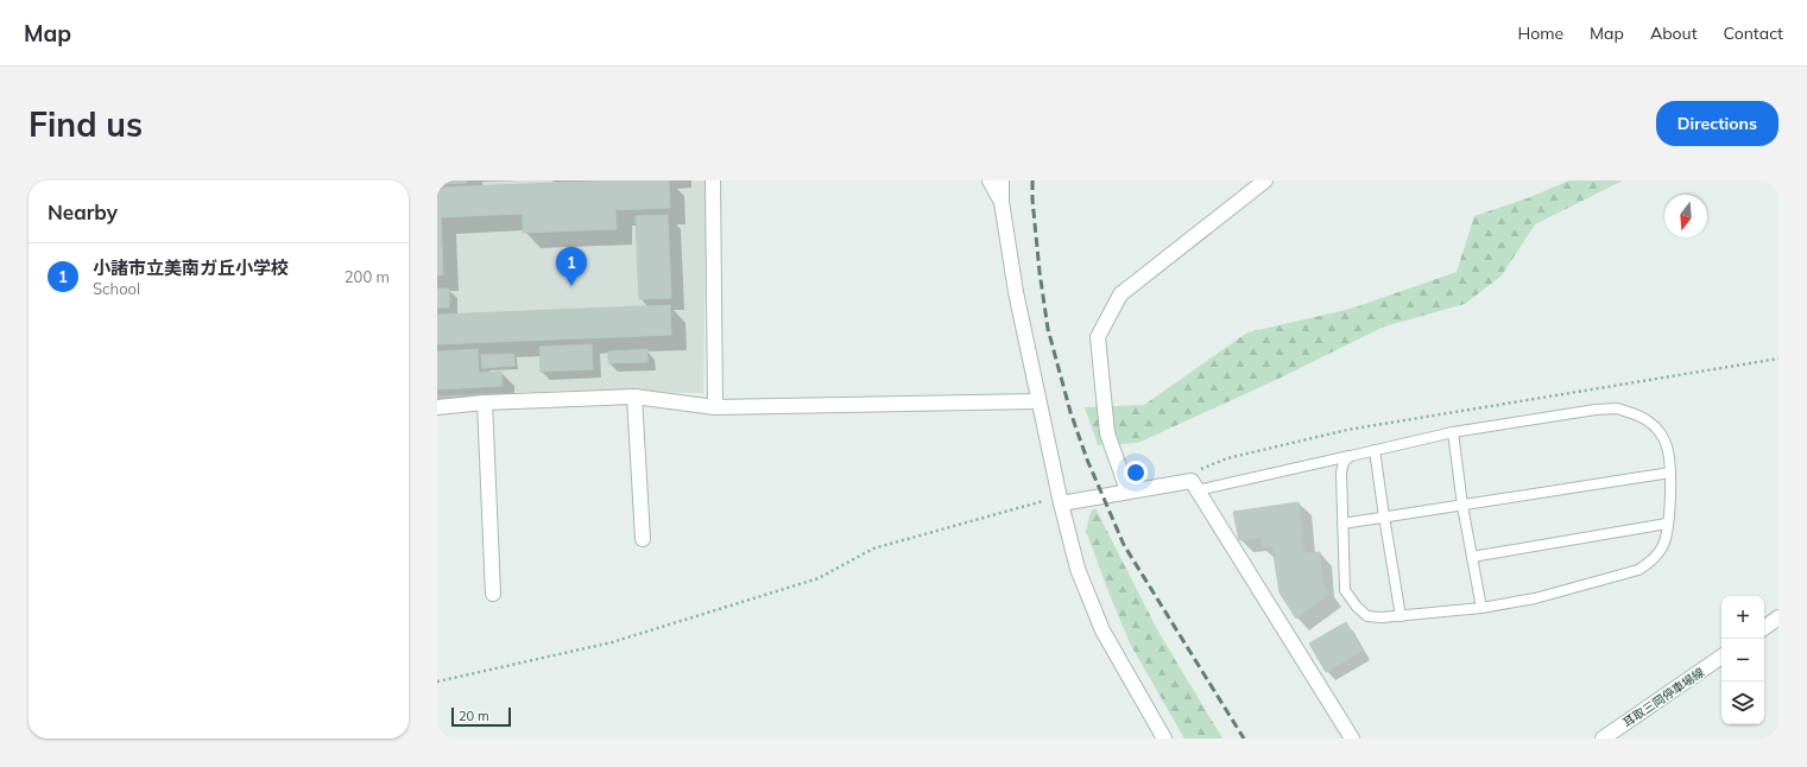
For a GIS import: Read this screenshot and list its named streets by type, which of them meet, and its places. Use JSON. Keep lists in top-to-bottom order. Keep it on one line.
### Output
{"streets":{"street":["耳取三岡停車場線"]},"scale_bar":"20 m","north":"bottom","page":{"header":"Map","nav":["Home","Map","About","Contact"],"buttons":"Directions","title":"Find us","heading":"Nearby","list":[{"mark":"1","name":"小諸市立美南ガ丘小学校","note":"School","value":"200 m"}],"pins":"1","map_buttons":["+","−"],"scale":"20 m"}}
